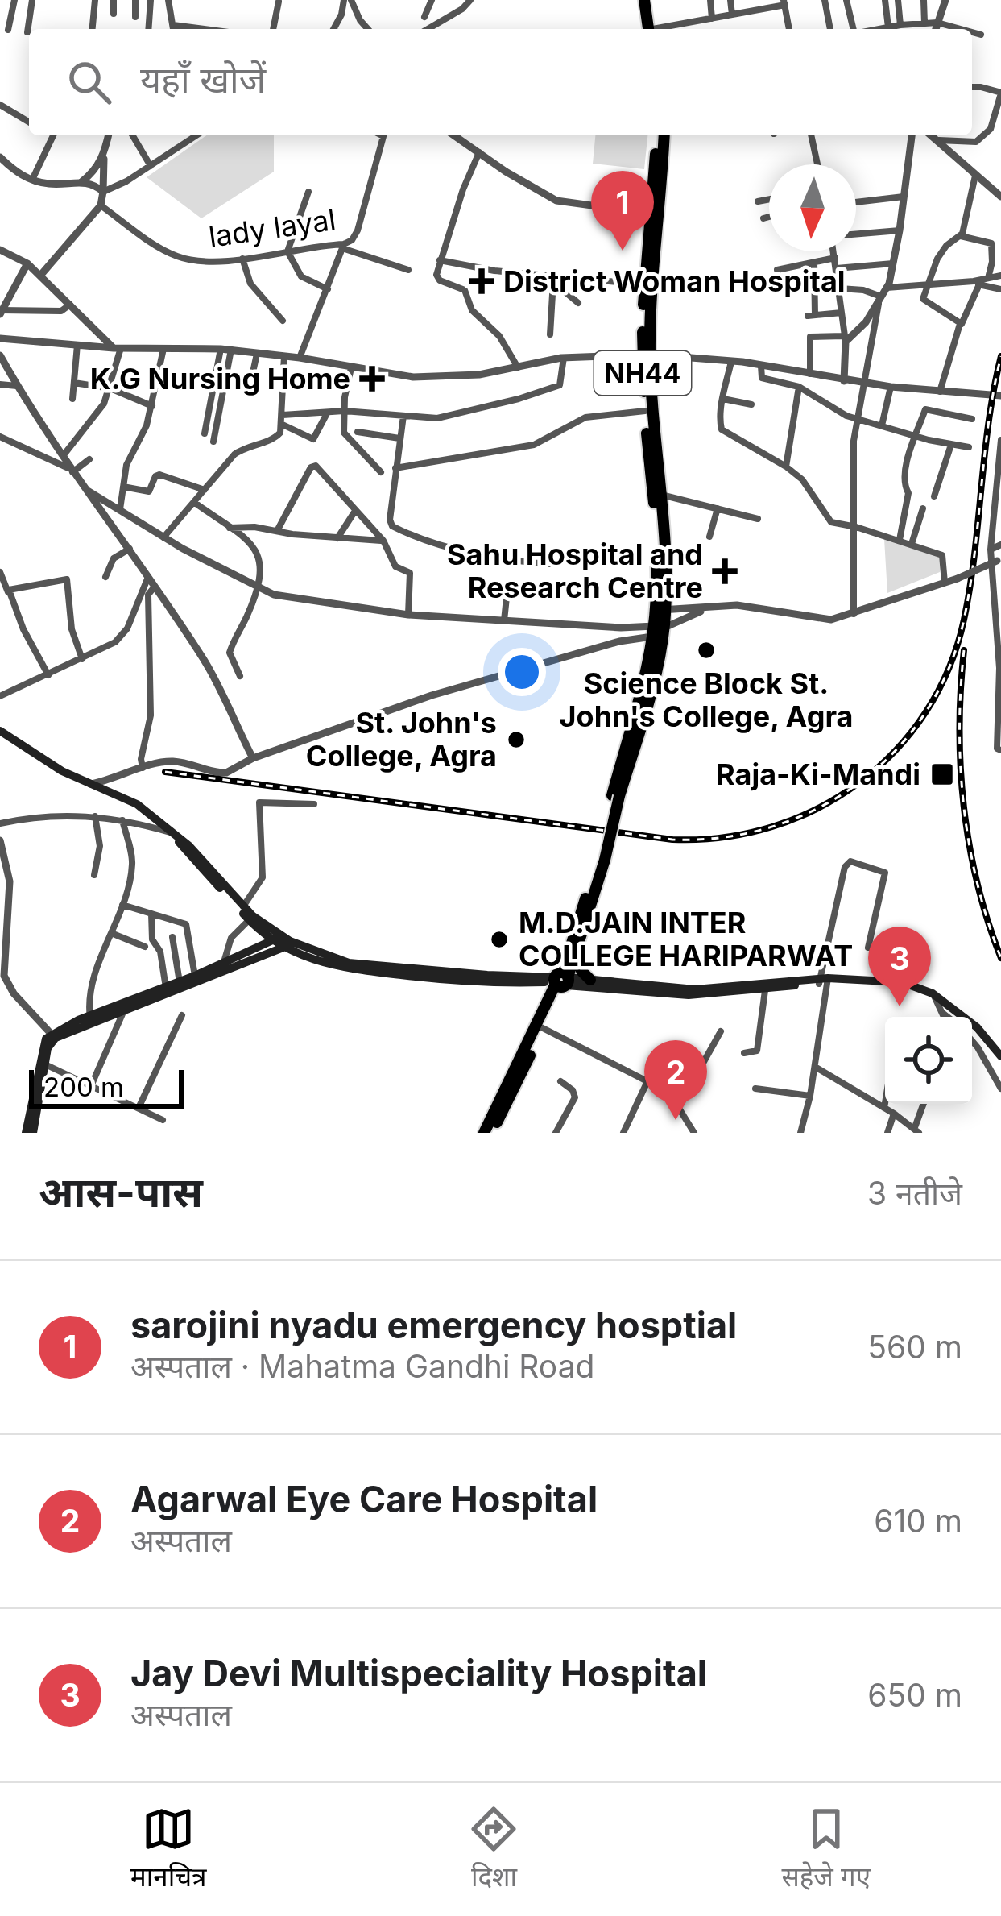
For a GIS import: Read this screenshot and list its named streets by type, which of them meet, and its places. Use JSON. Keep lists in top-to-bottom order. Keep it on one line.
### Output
{"streets":{"highway":["NH44"],"street":["lady layal"]},"places":{"health":["District Woman Hospital","K.G Nursing Home","Sahu Hospital and Research Centre"],"other":["Science Block St. John's College, Agra","St. John's College, Agra","M.D.JAIN INTER COLLEGE HARIPARWAT"],"transit":["Raja-Ki-Mandi"]},"scale_bar":"200 m","north":"bottom","page":{"search":"यहाँ खोजें","pins":["1","3","2"],"scale":"200 m","heading":["आस-पास","3 नतीजे"],"list":[{"mark":"1","name":"sarojini nyadu emergency hosptial","note":"अस्पताल · Mahatma Gandhi Road","value":"560 m"},{"mark":"2","name":"Agarwal Eye Care Hospital","note":"अस्पताल","value":"610 m"},{"mark":"3","name":"Jay Devi Multispeciality Hospital","note":"अस्पताल","value":"650 m"}],"nav":["मानचित्र","दिशा","सहेजे गए"]}}
